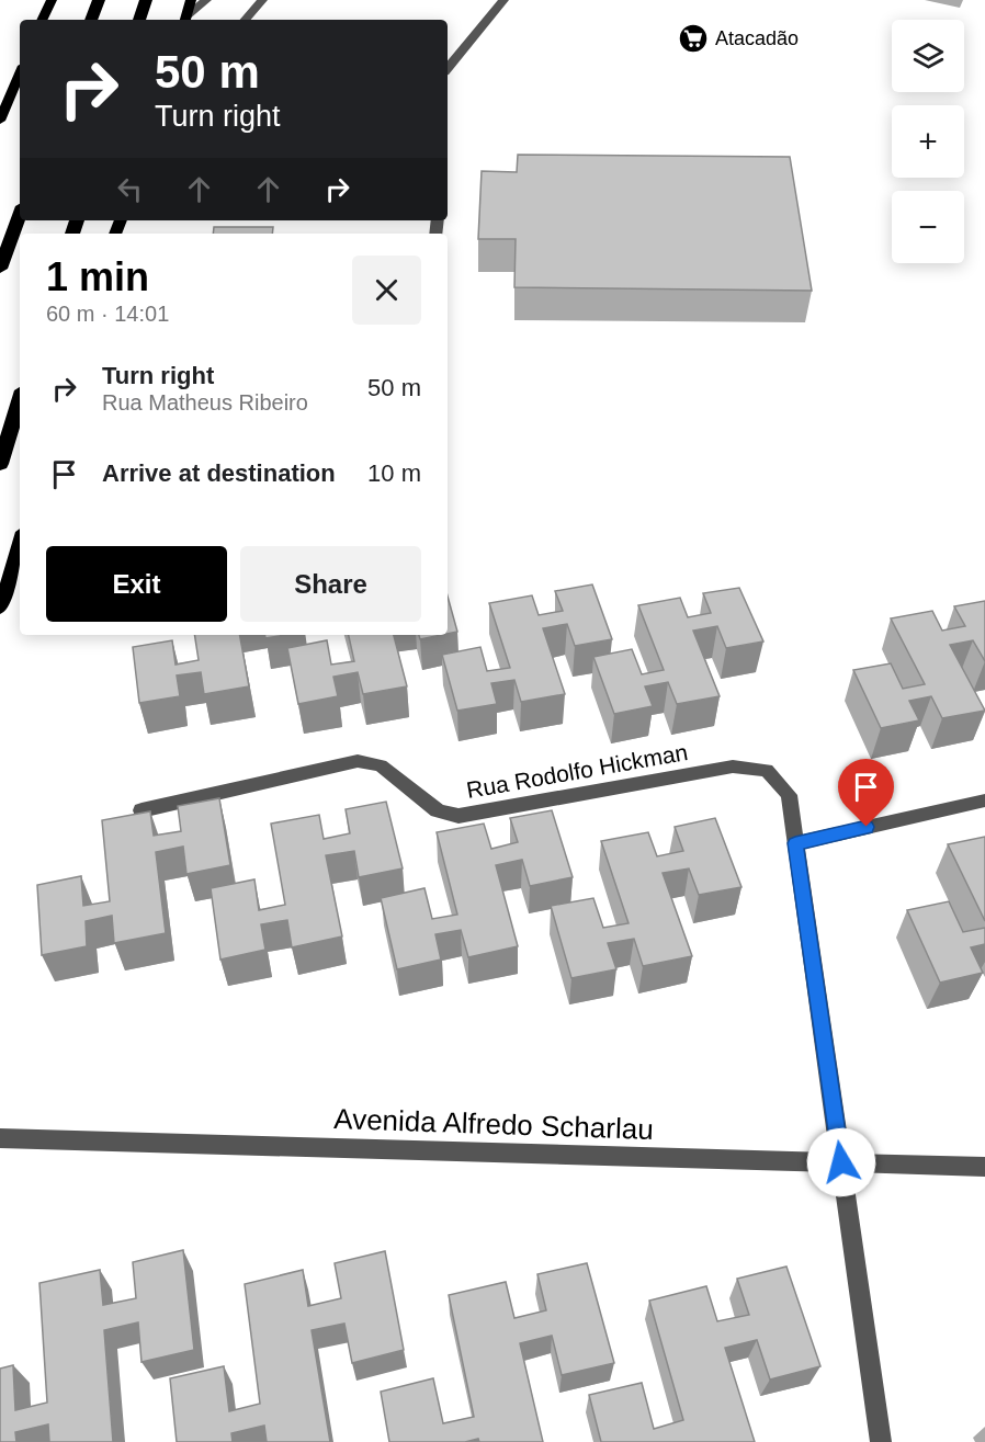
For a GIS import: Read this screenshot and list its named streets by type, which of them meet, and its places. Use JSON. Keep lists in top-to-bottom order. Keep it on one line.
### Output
{"streets":{"street":["Rua Rodolfo Hickman","Avenida Alfredo Scharlau"]},"places":{"supermarket":["Atacadão"]},"page":{"map_buttons":["+","−"],"turn":["50 m","Turn right"],"heading":["1 min","60 m · 14:01"],"list":[{"name":"Turn right","note":"Rua Matheus Ribeiro","value":"50 m"},{"name":"Arrive at destination","value":"10 m"}],"buttons":["Exit","Share"]}}
